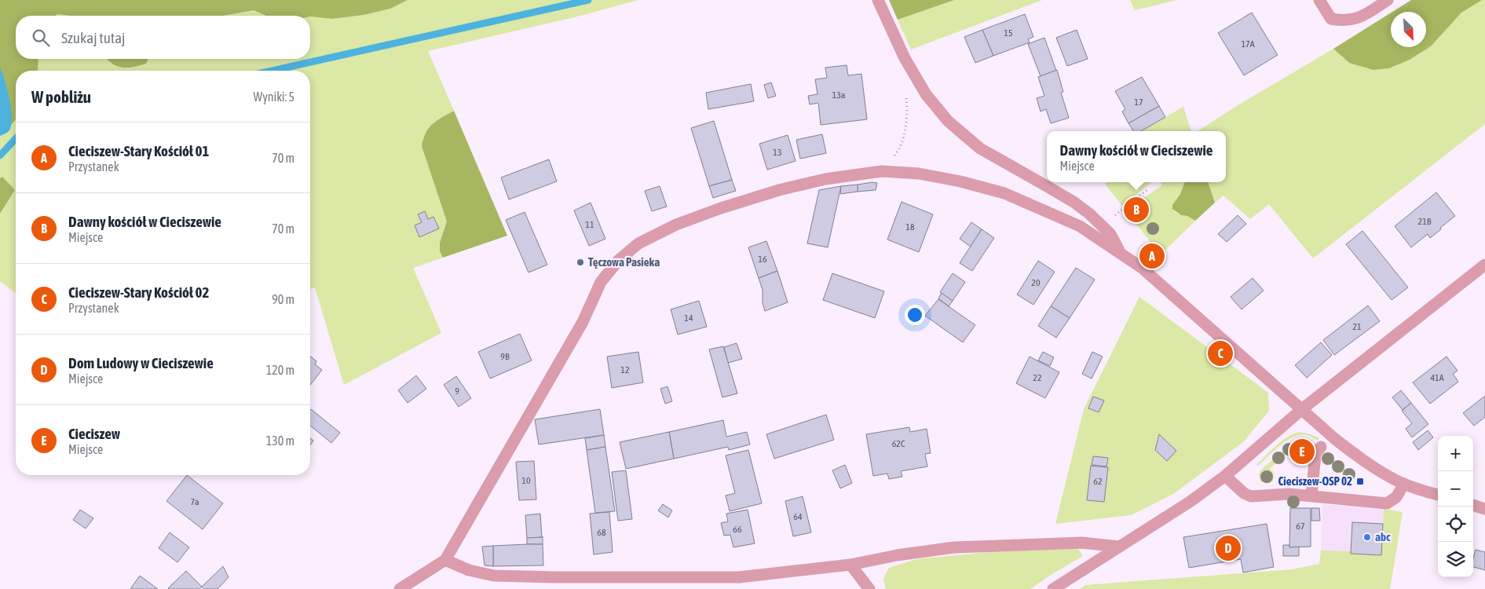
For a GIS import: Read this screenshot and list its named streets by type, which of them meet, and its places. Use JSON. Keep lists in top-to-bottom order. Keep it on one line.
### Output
{"places":{"other":["Tęczowa Pasieka","abc"],"transit":["Cieciszew-OSP 02"]},"house_numbers":["15","17A","13a","17","13","21B","11","18","16","20","14","21","9B","12","22","41A","9","62C","10","62","7a","64","67","66","68"],"north":"bottom right","page":{"search":"Szukaj tutaj","heading":["W pobliżu","Wyniki: 5"],"list":[{"mark":"A","name":"Cieciszew-Stary Kościół 01","note":"Przystanek","value":"70 m"},{"mark":"B","name":"Dawny kościół w Cieciszewie","note":"Miejsce","value":"70 m"},{"mark":"C","name":"Cieciszew-Stary Kościół 02","note":"Przystanek","value":"90 m"},{"mark":"D","name":"Dom Ludowy w Cieciszewie","note":"Miejsce","value":"120 m"},{"mark":"E","name":"Cieciszew","note":"Miejsce","value":"130 m"}],"popup":["Dawny kościół w Cieciszewie","Miejsce"],"pins":["B","A","C","E","D"],"map_buttons":["+","−"]}}
